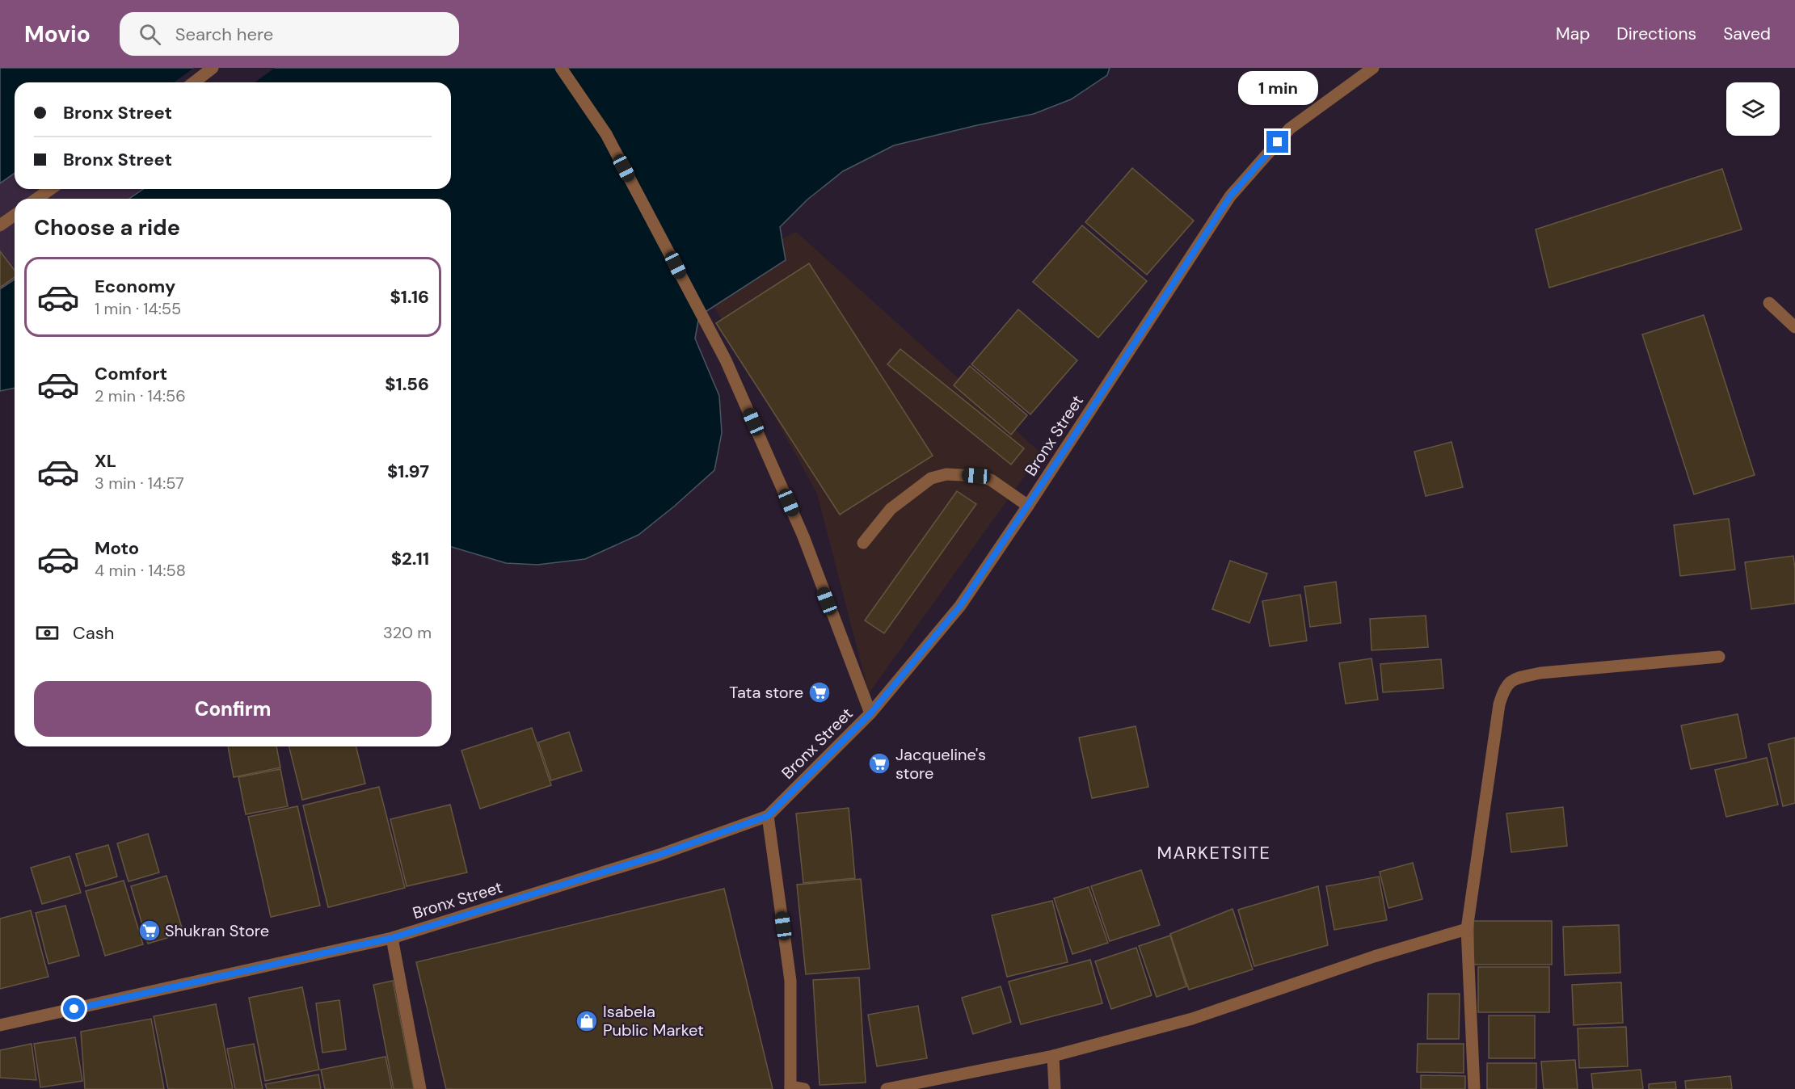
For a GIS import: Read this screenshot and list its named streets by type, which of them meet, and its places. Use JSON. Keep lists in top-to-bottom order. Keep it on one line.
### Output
{"streets":{"street":["Bronx Street"]},"districts":["MARKETSITE"],"places":{"supermarket":["Tata store","Jacqueline's store","Shukran Store"],"shop":["Isabela Public Market"]},"page":{"header":"Movio","search":"Search here","nav":["Map","Directions","Saved"],"bubble":"1 min","banner":["Bronx Street","Bronx Street"],"heading":"Choose a ride","list":[{"name":"Economy","note":"1 min · 14:55","value":"$1.16"},{"name":"Comfort","note":"2 min · 14:56","value":"$1.56"},{"name":"XL","note":"3 min · 14:57","value":"$1.97"},{"name":"Moto","note":"4 min · 14:58","value":"$2.11"}],"pay":["Cash","320 m"],"buttons":"Confirm"}}
